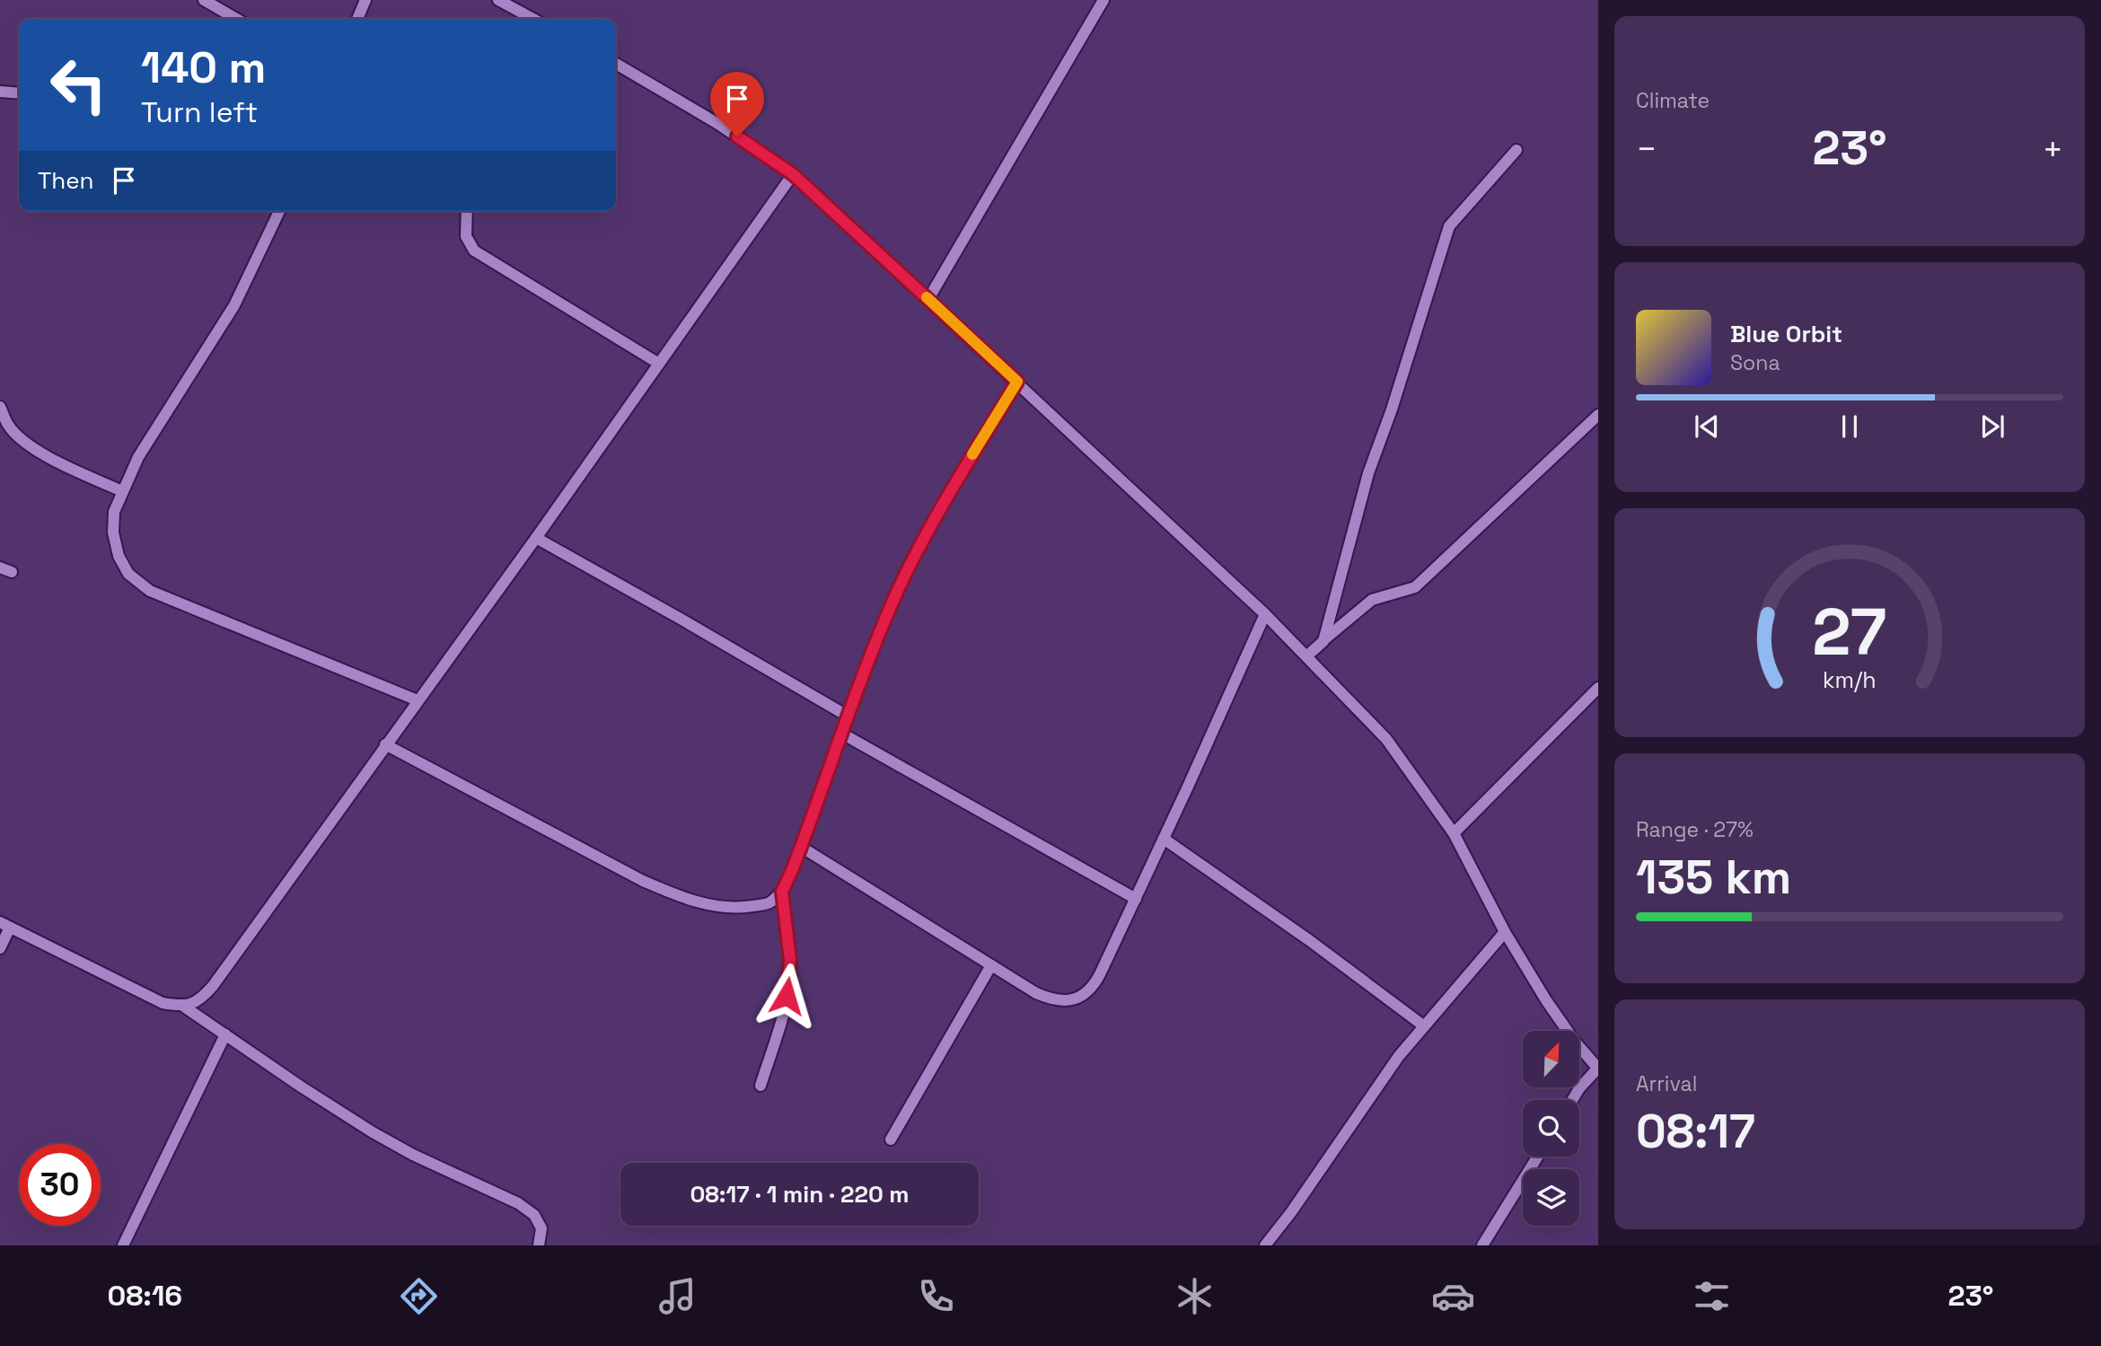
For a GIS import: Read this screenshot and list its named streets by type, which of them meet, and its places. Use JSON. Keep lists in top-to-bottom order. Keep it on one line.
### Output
{"north":"top right","page":{"tile":["Climate",["Range · 27%","135 km"],["Arrival","08:17"]],"turn":["140 m","Turn left"],"heat":["−","23°","+"],"then":"Then","song":["Blue Orbit","Sona"],"limit":"30","trip":"08:17 · 1 min · 220 m","tabs":["08:16","23°"],"gauge":["27","km/h"]}}
